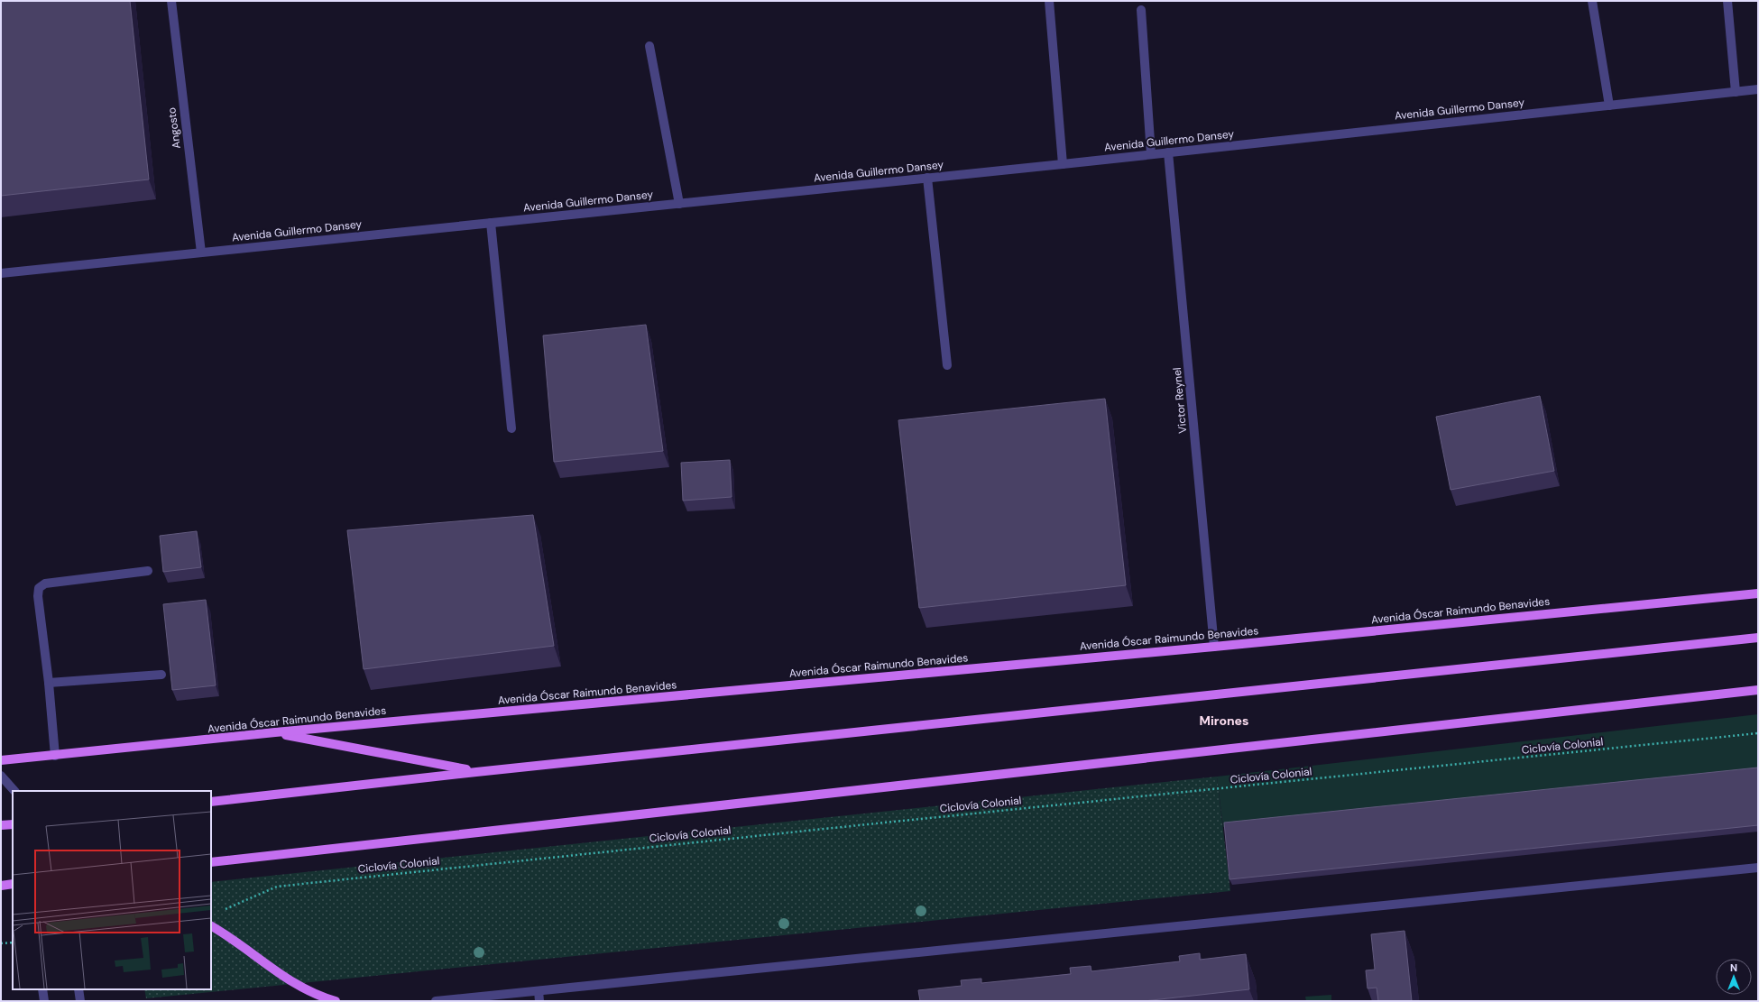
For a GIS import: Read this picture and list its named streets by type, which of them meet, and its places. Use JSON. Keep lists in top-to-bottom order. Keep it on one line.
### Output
{"streets":{"main road":["Avenida Óscar Raimundo Benavides"],"street":["Avenida Guillermo Dansey","Angosto","Victor Reynel"],"path":["Ciclovía Colonial"]},"crossings":[["Avenida Guillermo Dansey","Angosto"],["Avenida Guillermo Dansey","Victor Reynel"],["Victor Reynel","Avenida Óscar Raimundo Benavides"]],"districts":["Mirones"],"north":"top"}
